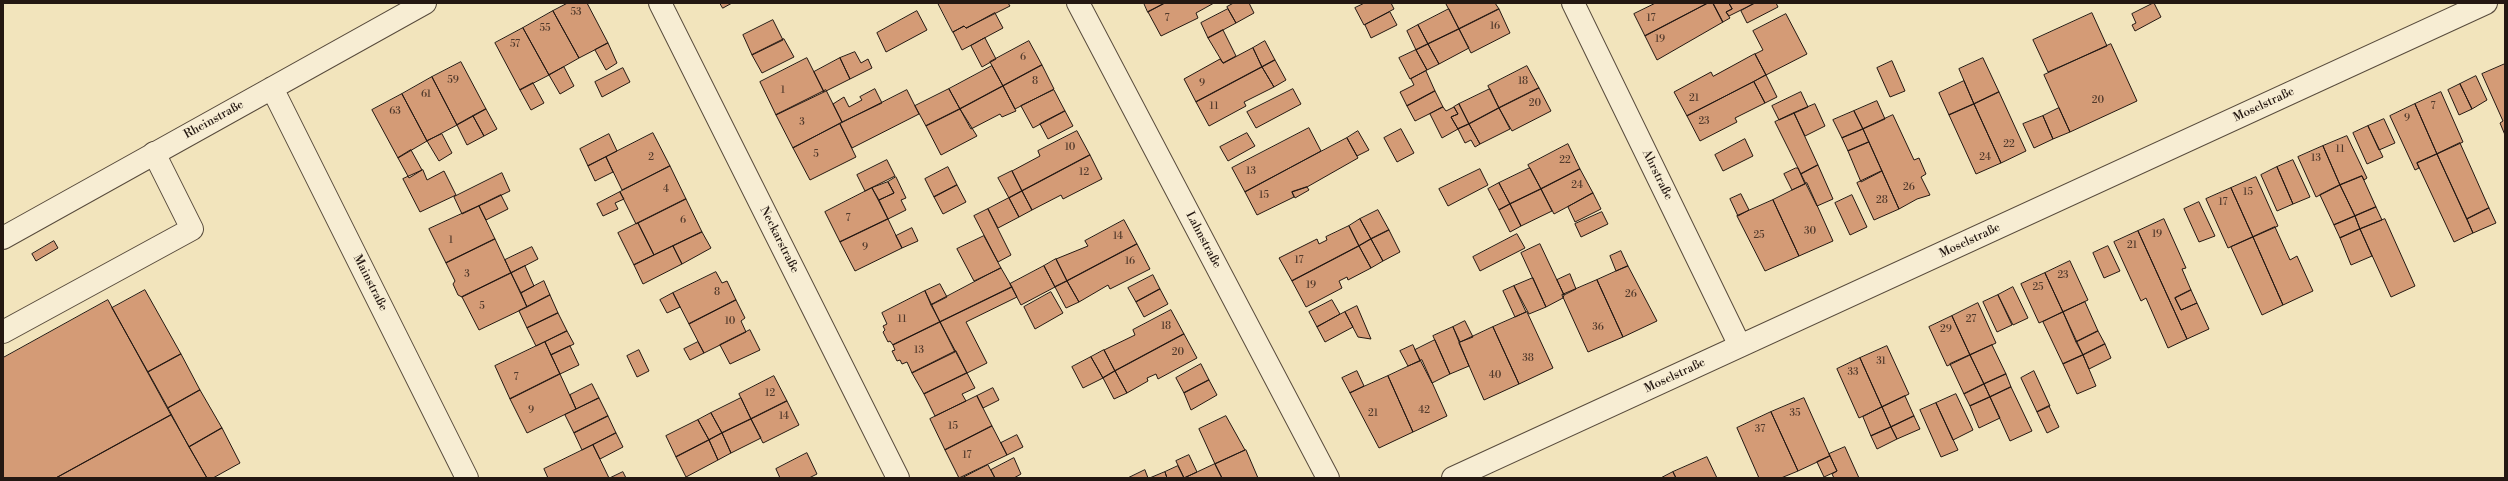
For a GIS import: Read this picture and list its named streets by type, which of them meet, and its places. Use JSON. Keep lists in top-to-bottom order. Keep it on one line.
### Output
{"streets":{"street":["Moselstraße","Rheinstraße","Ahrstraße","Neckarstraße","Lahnstraße","Mainstraße"]},"crossings":[["Moselstraße","Ahrstraße"],["Rheinstraße","Mainstraße"]],"house_numbers":["53","7","17","16","55","19","57","6","59","8","18","9","1","61","21","20","20","11","7","63","9","23","3","22","10","11","5","2","24","13","22","13","12","24","26","4","15","15","28","17","7","6","30","19","25","14","1","21","9","17","16","3","23","19","25","8","26","5","11","27","10","18","36","29","13","20","38","31","33","40","7","12","9","42","21","35","14","15","37","17"]}
